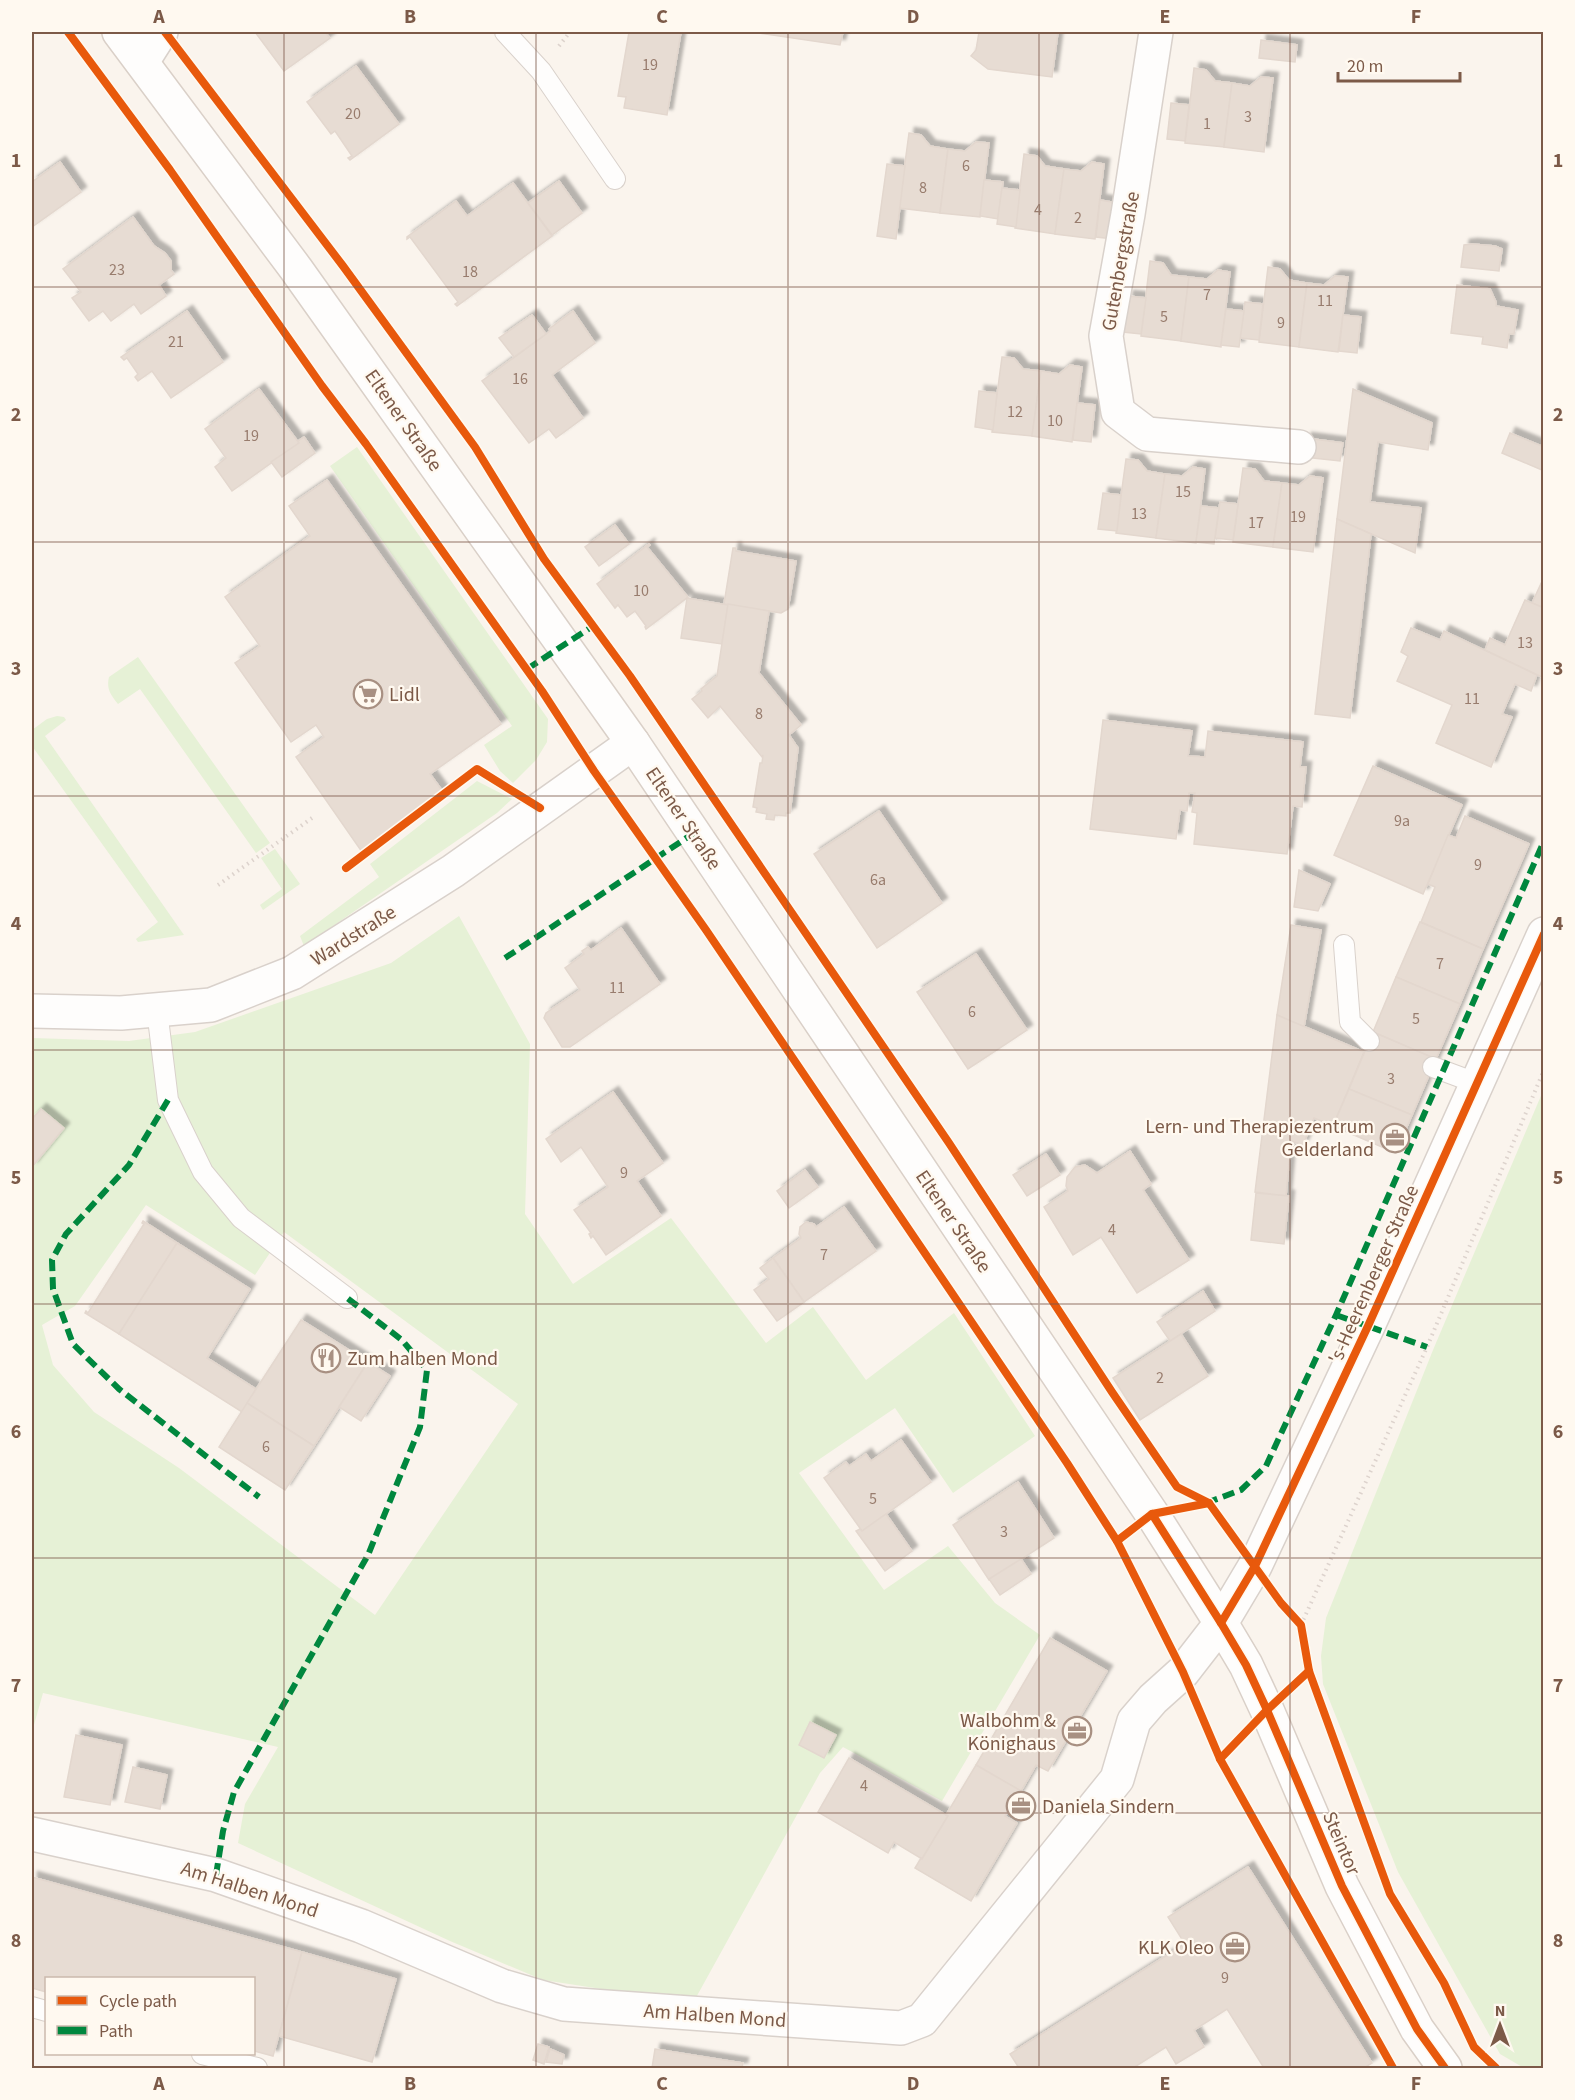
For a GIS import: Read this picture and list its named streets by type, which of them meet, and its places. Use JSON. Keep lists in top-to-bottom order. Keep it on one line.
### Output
{"streets":{"street":["Gutenbergstraße","Eltener Straße","Wardstraße","'s-Heerenberger Straße","Steintor","Am Halben Mond"]},"crossings":[["Eltener Straße","Wardstraße"],["Eltener Straße","'s-Heerenberger Straße"],["Eltener Straße","Steintor"],["Eltener Straße","Am Halben Mond"],["'s-Heerenberger Straße","Steintor"],["'s-Heerenberger Straße","Am Halben Mond"],["Steintor","Am Halben Mond"]],"places":{"supermarket":["Lidl"],"office":["Lern- und Therapiezentrum Gelderland","Walbohm & Könighaus","Daniela Sindern","KLK Oleo"],"restaurant":["Zum halben Mond"]},"house_numbers":["19","20","3","1","6","8","4","2","23","18","7","11","5","9","21","16","12","10","19","15","13","19","17","10","13","11","8","9a","9","6a","7","11","6","5","3","9","4","7","2","6","5","3","4","9"],"legend":["Cycle path","Path"],"scale_bar":"20 m","north":"top","grid":{"columns":["A","B","C","D","E","F"],"rows":["1","2","3","4","5","6","7","8"]}}
